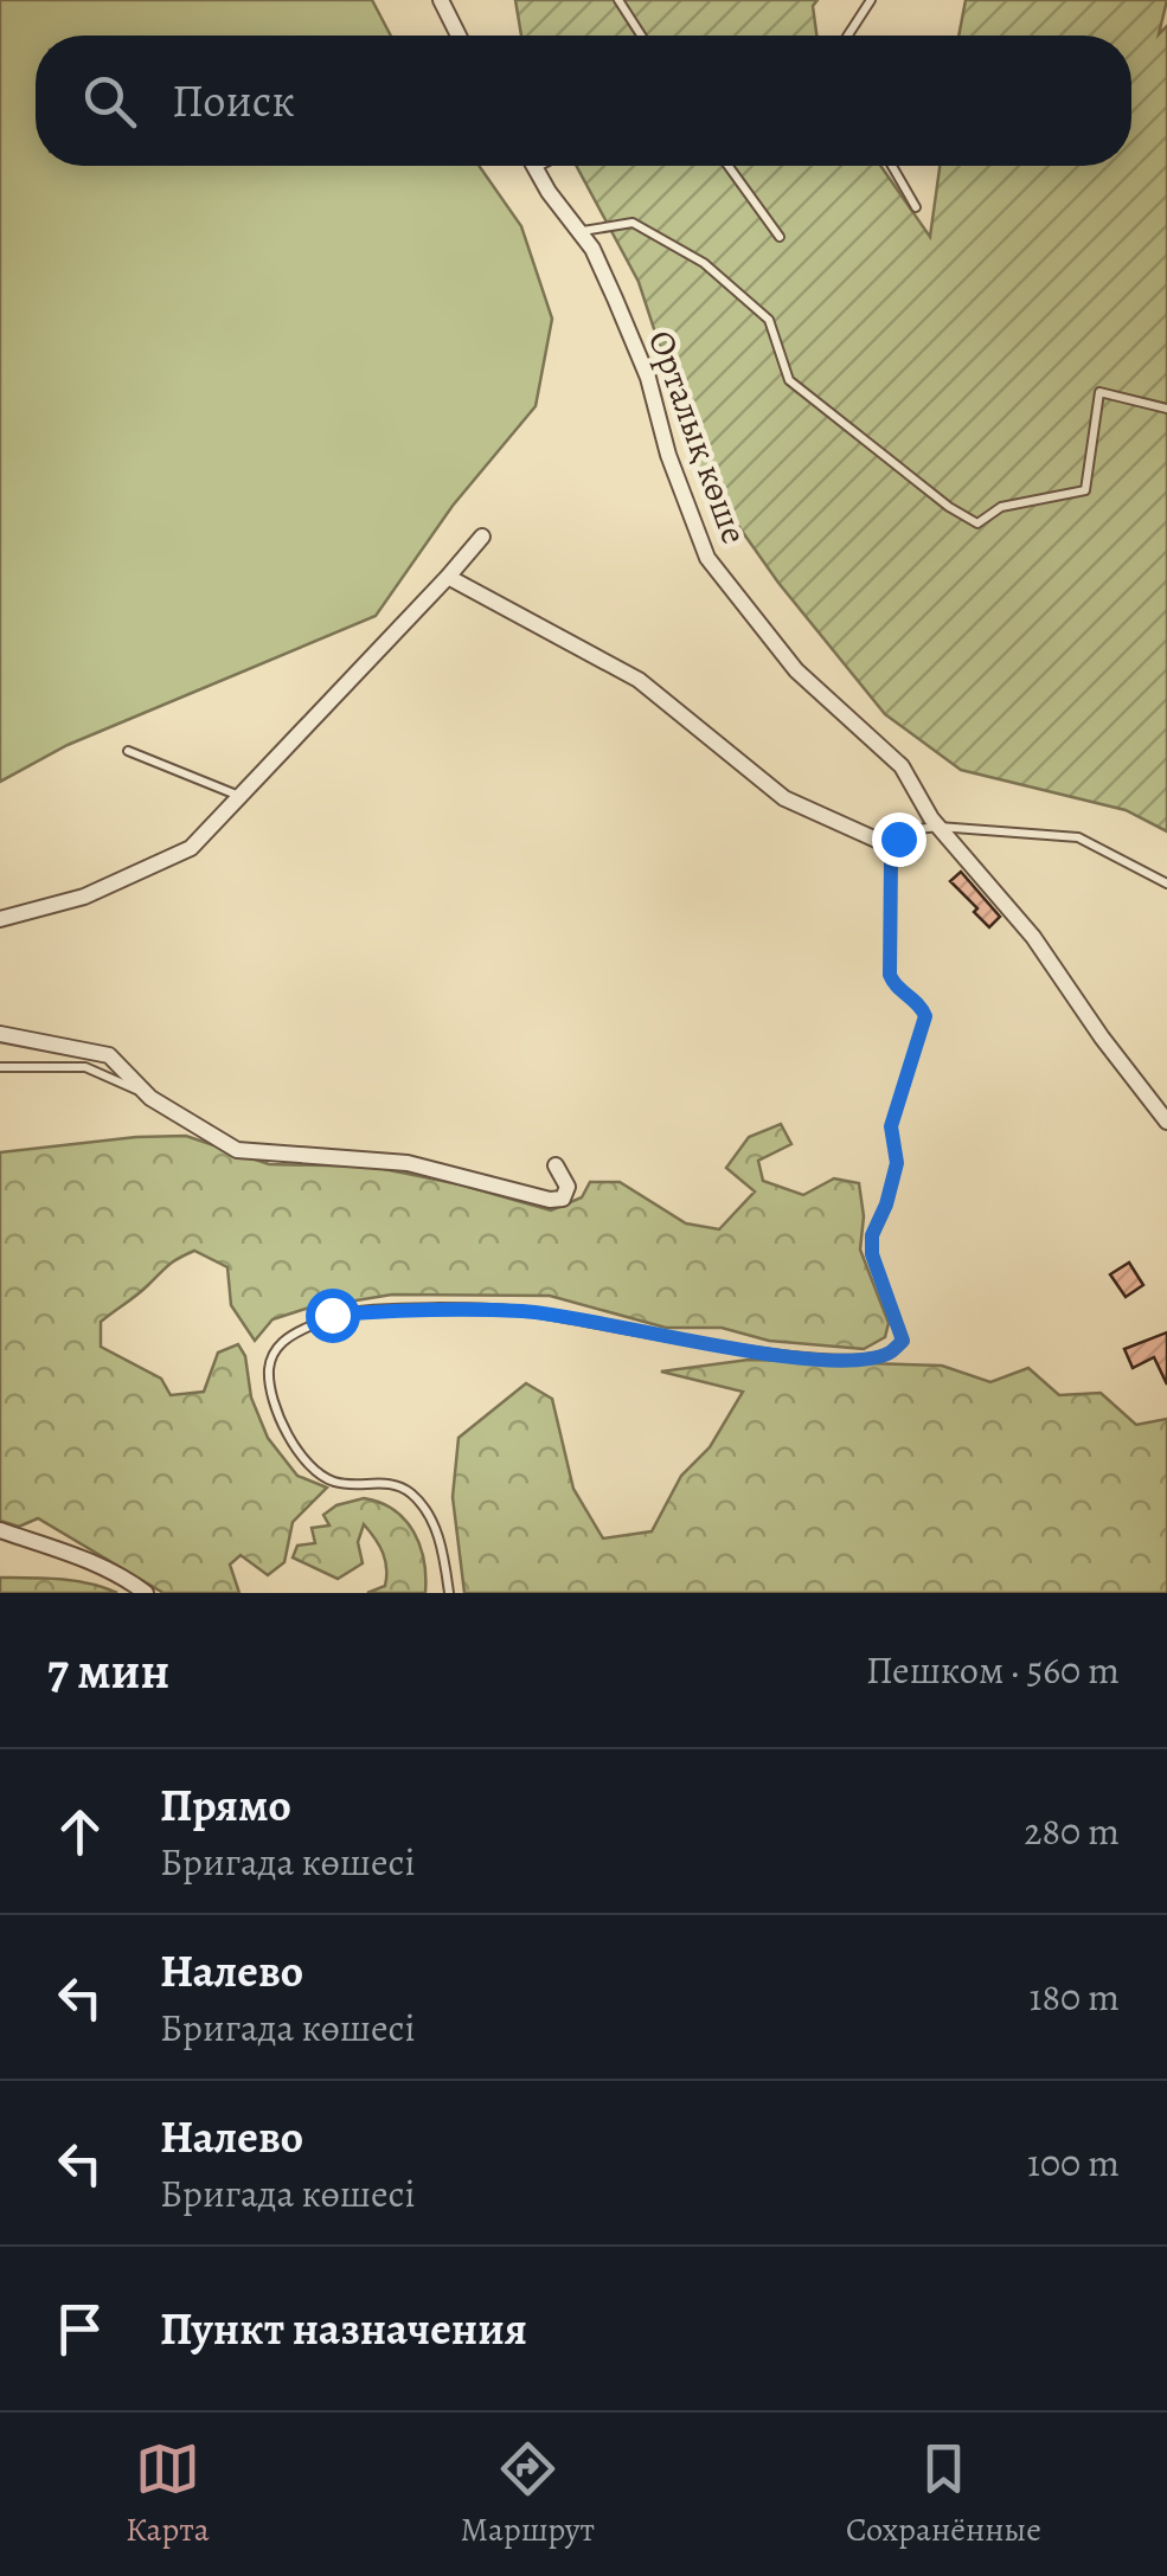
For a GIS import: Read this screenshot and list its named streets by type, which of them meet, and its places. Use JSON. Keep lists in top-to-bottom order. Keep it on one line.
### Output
{"streets":{"street":["Орталық көше"]},"page":{"search":"Поиск","heading":["7 мин","Пешком · 560 m"],"list":[["Прямо","Бригада көшесі","280 m"],["Налево","Бригада көшесі","180 m"],["Налево","Бригада көшесі","100 m"],"Пункт назначения"],"nav":["Карта","Маршрут","Сохранённые"]}}
